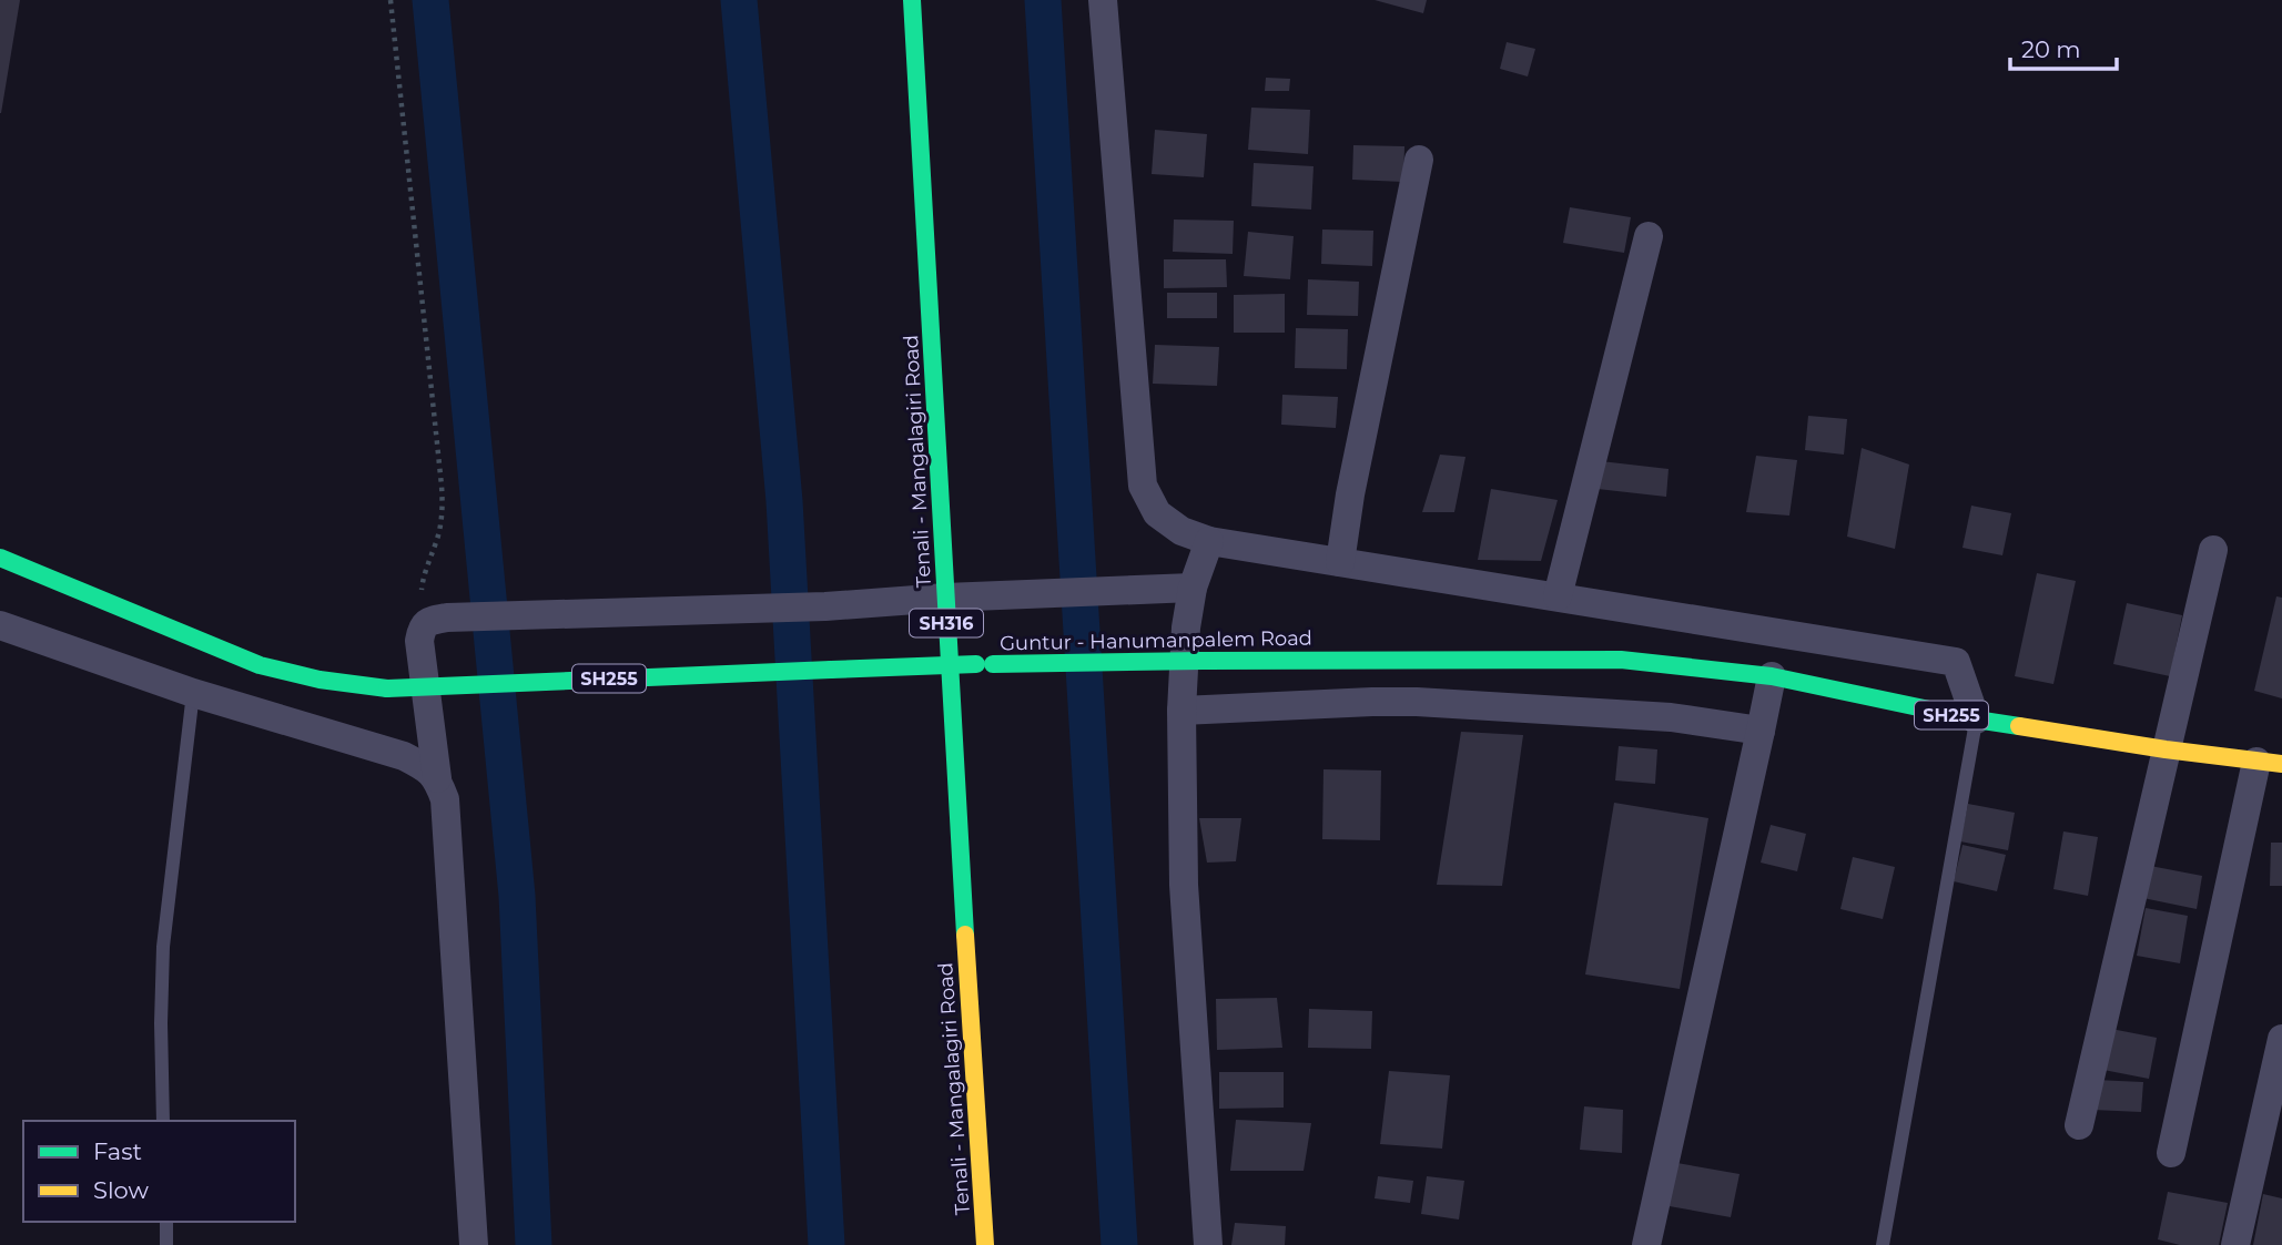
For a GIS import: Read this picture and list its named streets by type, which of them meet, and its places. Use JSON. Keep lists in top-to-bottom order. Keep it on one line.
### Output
{"streets":{"main road":["Tenali - Mangalagiri Road","SH316","Guntur - Hanumanpalem Road","SH255"]},"crossings":[["Tenali - Mangalagiri Road","Guntur - Hanumanpalem Road"]],"legend":["Fast","Slow"],"scale_bar":"20 m"}
